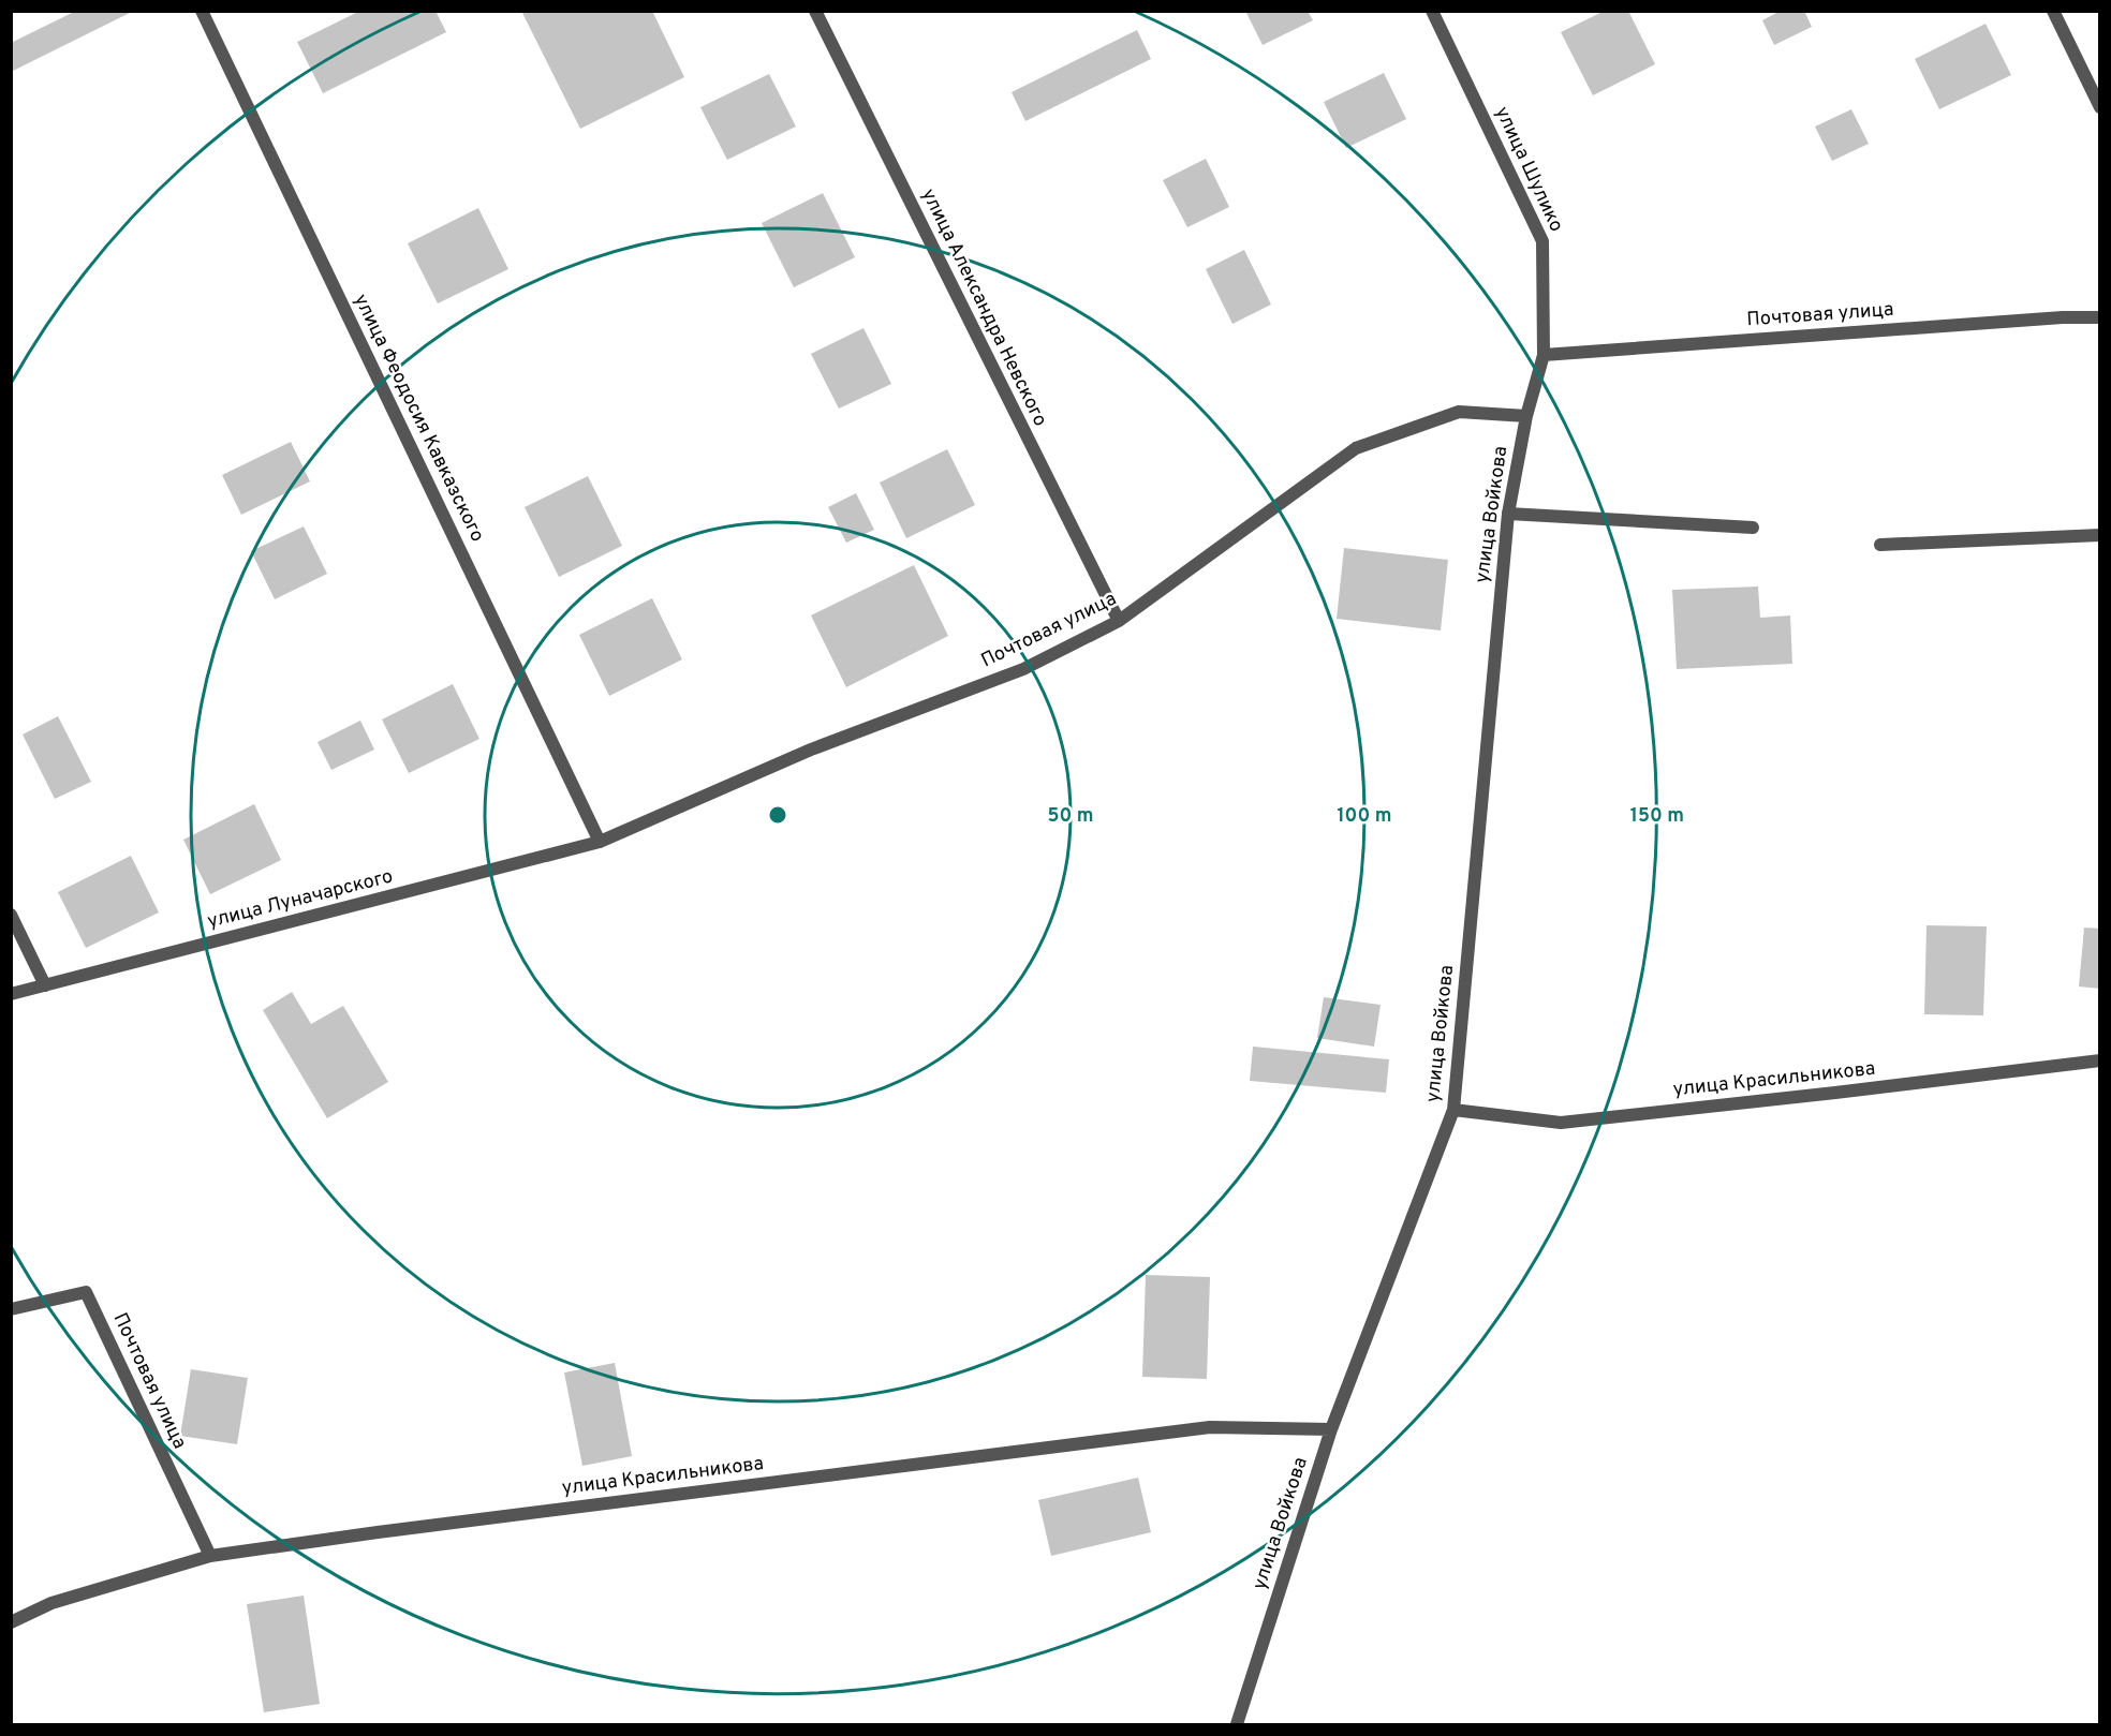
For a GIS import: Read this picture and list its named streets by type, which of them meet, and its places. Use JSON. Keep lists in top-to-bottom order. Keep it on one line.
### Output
{"streets":{"street":["улица Шулико","улица Александра Невского","Почтовая улица","улица Феодосия Кавказского","улица Войкова","улица Луначарского","улица Красильникова"]},"crossings":[["улица Шулико","Почтовая улица"],["улица Шулико","улица Войкова"],["улица Александра Невского","Почтовая улица"],["Почтовая улица","улица Феодосия Кавказского"],["Почтовая улица","улица Войкова"],["Почтовая улица","улица Луначарского"],["Почтовая улица","улица Красильникова"],["улица Феодосия Кавказского","улица Луначарского"],["улица Войкова","улица Красильникова"]],"rings":["50 m","100 m","150 m"]}
